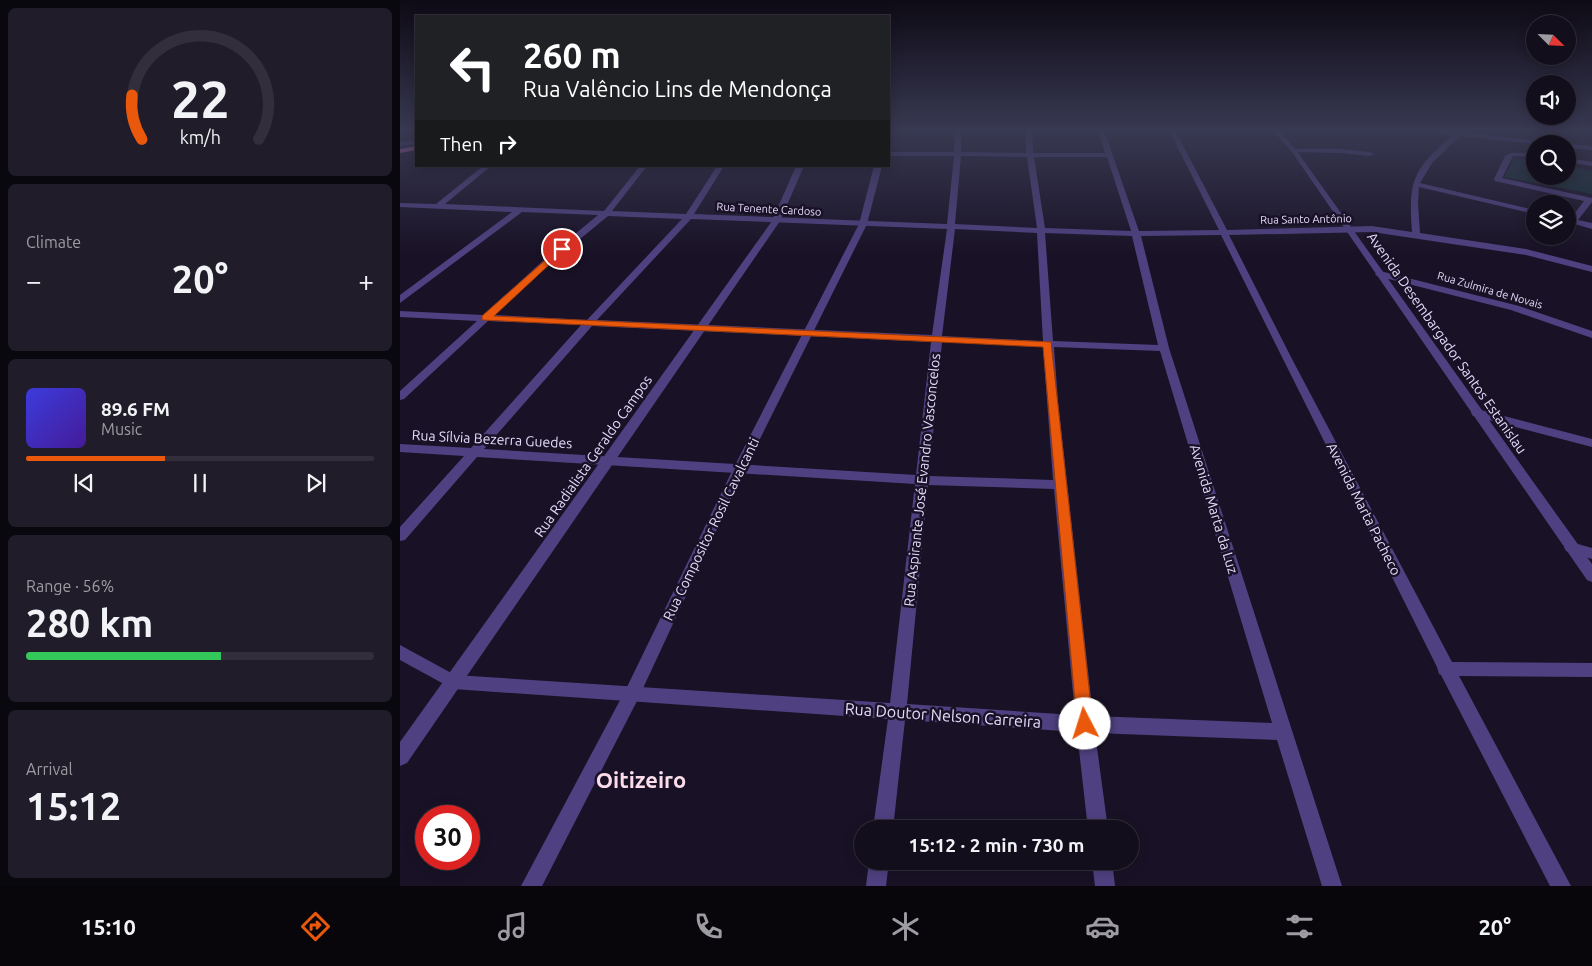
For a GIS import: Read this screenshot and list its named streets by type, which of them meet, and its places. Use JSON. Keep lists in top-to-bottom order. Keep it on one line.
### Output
{"streets":{"street":["Rua Tenente Cardoso","Rua Santo Antônio","Rua Zulmira de Novais","Avenida Desembargador Santos Estanislau","Rua Sílvia Bezerra Guedes","Rua Radialista Geraldo Campos","Rua Aspirante José Evandro Vasconcelos","Avenida Marta da Luz","Avenida Marta Pacheco","Rua Compositor Rosil Cavalcanti","Rua Doutor Nelson Carreira"]},"crossings":[["Rua Tenente Cardoso","Rua Santo Antônio"],["Rua Tenente Cardoso","Rua Radialista Geraldo Campos"],["Rua Tenente Cardoso","Rua Aspirante José Evandro Vasconcelos"],["Rua Tenente Cardoso","Avenida Marta da Luz"],["Rua Tenente Cardoso","Rua Compositor Rosil Cavalcanti"],["Rua Santo Antônio","Avenida Desembargador Santos Estanislau"],["Rua Santo Antônio","Avenida Marta da Luz"],["Rua Santo Antônio","Avenida Marta Pacheco"],["Rua Zulmira de Novais","Avenida Desembargador Santos Estanislau"],["Rua Sílvia Bezerra Guedes","Rua Radialista Geraldo Campos"],["Rua Sílvia Bezerra Guedes","Rua Aspirante José Evandro Vasconcelos"],["Rua Sílvia Bezerra Guedes","Rua Compositor Rosil Cavalcanti"],["Rua Radialista Geraldo Campos","Rua Doutor Nelson Carreira"],["Rua Aspirante José Evandro Vasconcelos","Rua Doutor Nelson Carreira"],["Avenida Marta da Luz","Rua Doutor Nelson Carreira"],["Rua Compositor Rosil Cavalcanti","Rua Doutor Nelson Carreira"]],"districts":["Oitizeiro"],"north":"bottom right","page":{"turn":["260 m","Rua Valêncio Lins de Mendonça"],"then":"Then","tile":["Climate",["Range · 56%","280 km"],["Arrival","15:12"]],"heat":["−","20°","+"],"song":["89.6 FM","Music"],"limit":"30","trip":"15:12 · 2 min · 730 m","tabs":["15:10","20°"],"gauge":["22","km/h"]}}
